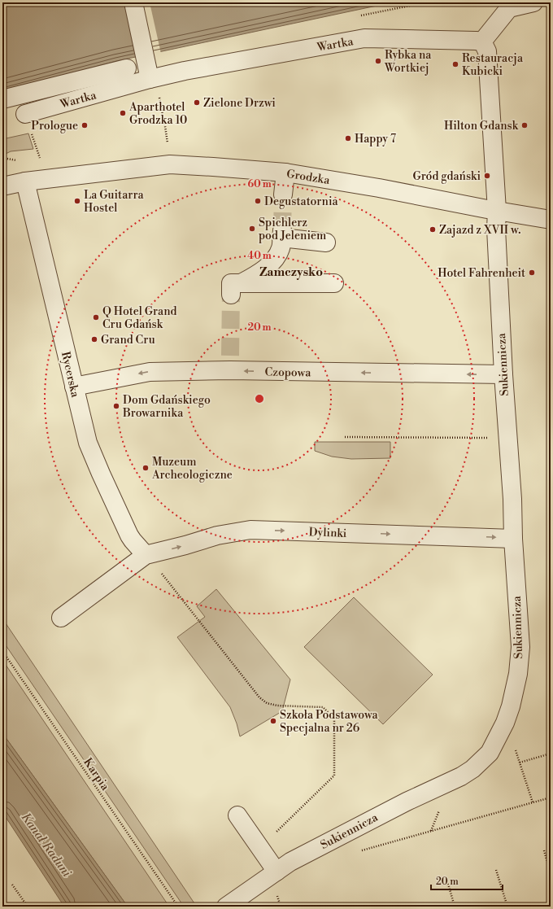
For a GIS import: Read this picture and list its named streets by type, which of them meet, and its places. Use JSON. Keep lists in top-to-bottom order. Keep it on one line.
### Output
{"streets":{"street":["Wartka","Grodzka","Sukiennicza","Czopowa","Rycerska","Dylinki"],"path":["Karpia"]},"crossings":[["Grodzka","Sukiennicza"],["Grodzka","Rycerska"],["Sukiennicza","Czopowa"],["Sukiennicza","Dylinki"],["Czopowa","Rycerska"],["Rycerska","Dylinki"]],"one_way":["Czopowa","Dylinki"],"districts":["Zamczysko"],"water":["Kanał Raduni"],"places":["Rybka na Wortkiej","Restauracja Kubicki","Zielone Drzwi","Aparthotel Grodzka 10","Prologue","Hilton Gdansk","Happy 7","Gród gdański","La Guitarra Hostel","Degustatornia","Spichlerz pod Jeleniem","Zajazd z XVII w.","Hotel Fahrenheit","Q Hotel Grand Cru Gdańsk","Grand Cru","Dom Gdańskiego Browarnika","Muzeum Archeologiczne","Szkoła Podstawowa Specjalna nr 26"],"scale_bar":"20 m","rings":["60 m","40 m","20 m"]}
